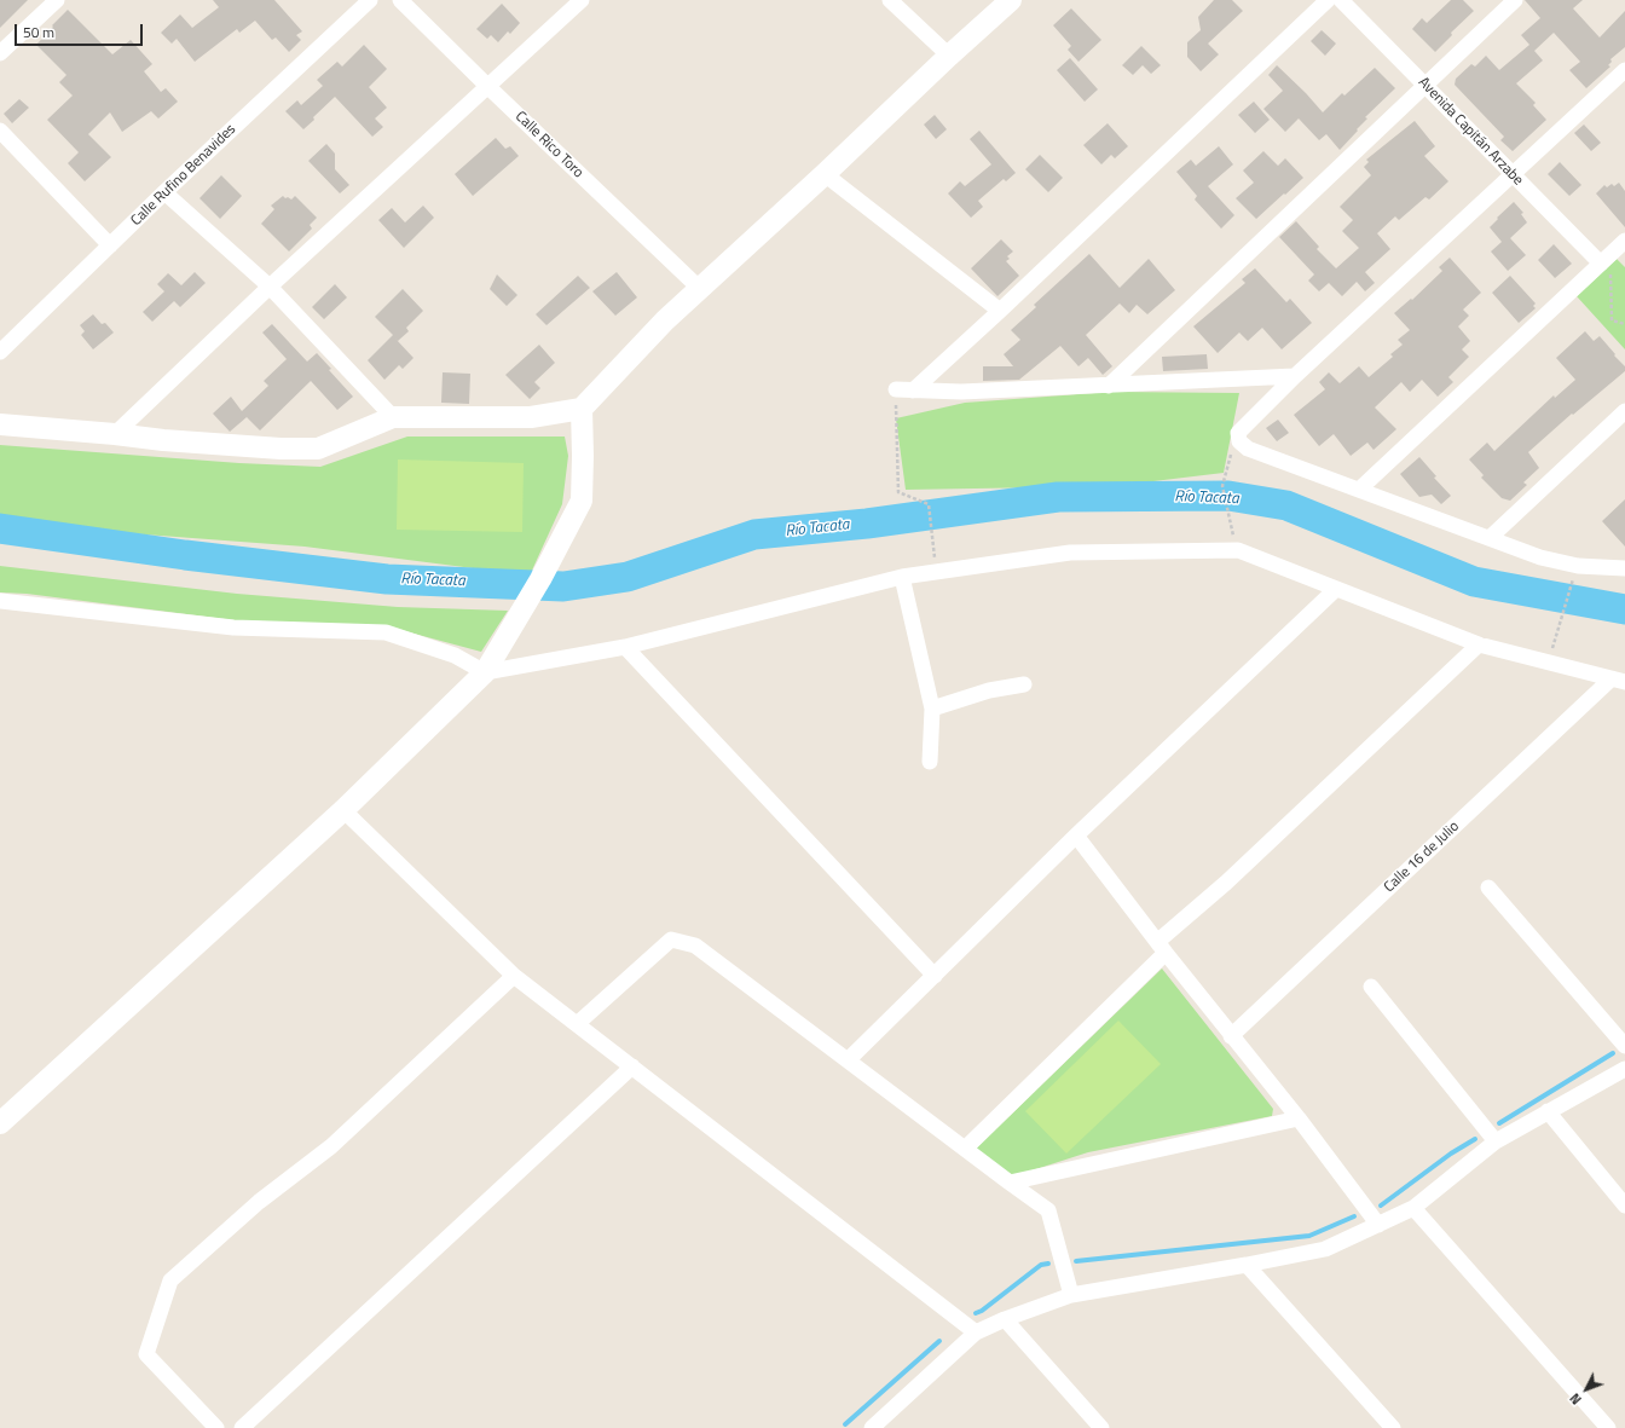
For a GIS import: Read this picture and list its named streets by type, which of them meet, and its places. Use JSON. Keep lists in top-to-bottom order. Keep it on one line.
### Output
{"streets":{"street":["Avenida Capitán Arzabe","Calle Rico Toro","Calle Rufino Benavides","Calle 16 de Julio"]},"water":["Río Tacata"],"scale_bar":"50 m","north":"bottom left"}
